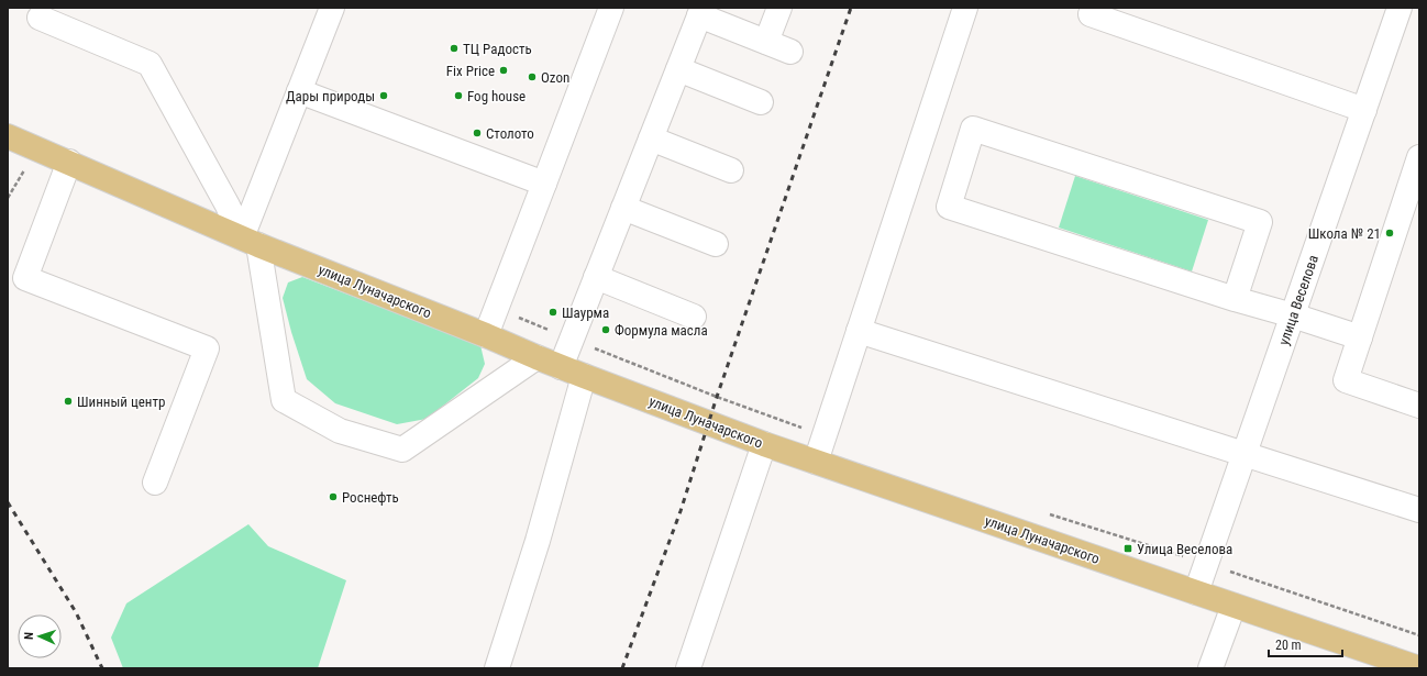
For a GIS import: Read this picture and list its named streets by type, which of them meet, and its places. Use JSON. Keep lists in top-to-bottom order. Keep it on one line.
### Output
{"streets":{"main road":["улица Луначарского"],"street":["улица Веселова"]},"crossings":[["улица Луначарского","улица Веселова"]],"places":{"other":["ТЦ Радость","Fix Price","Ozon","Дары природы","Fog house","Столото","Школа № 21","Шаурма","Формула масла","Шинный центр","Роснефть"],"transit":["Улица Веселова"]},"scale_bar":"20 m","north":"left"}
